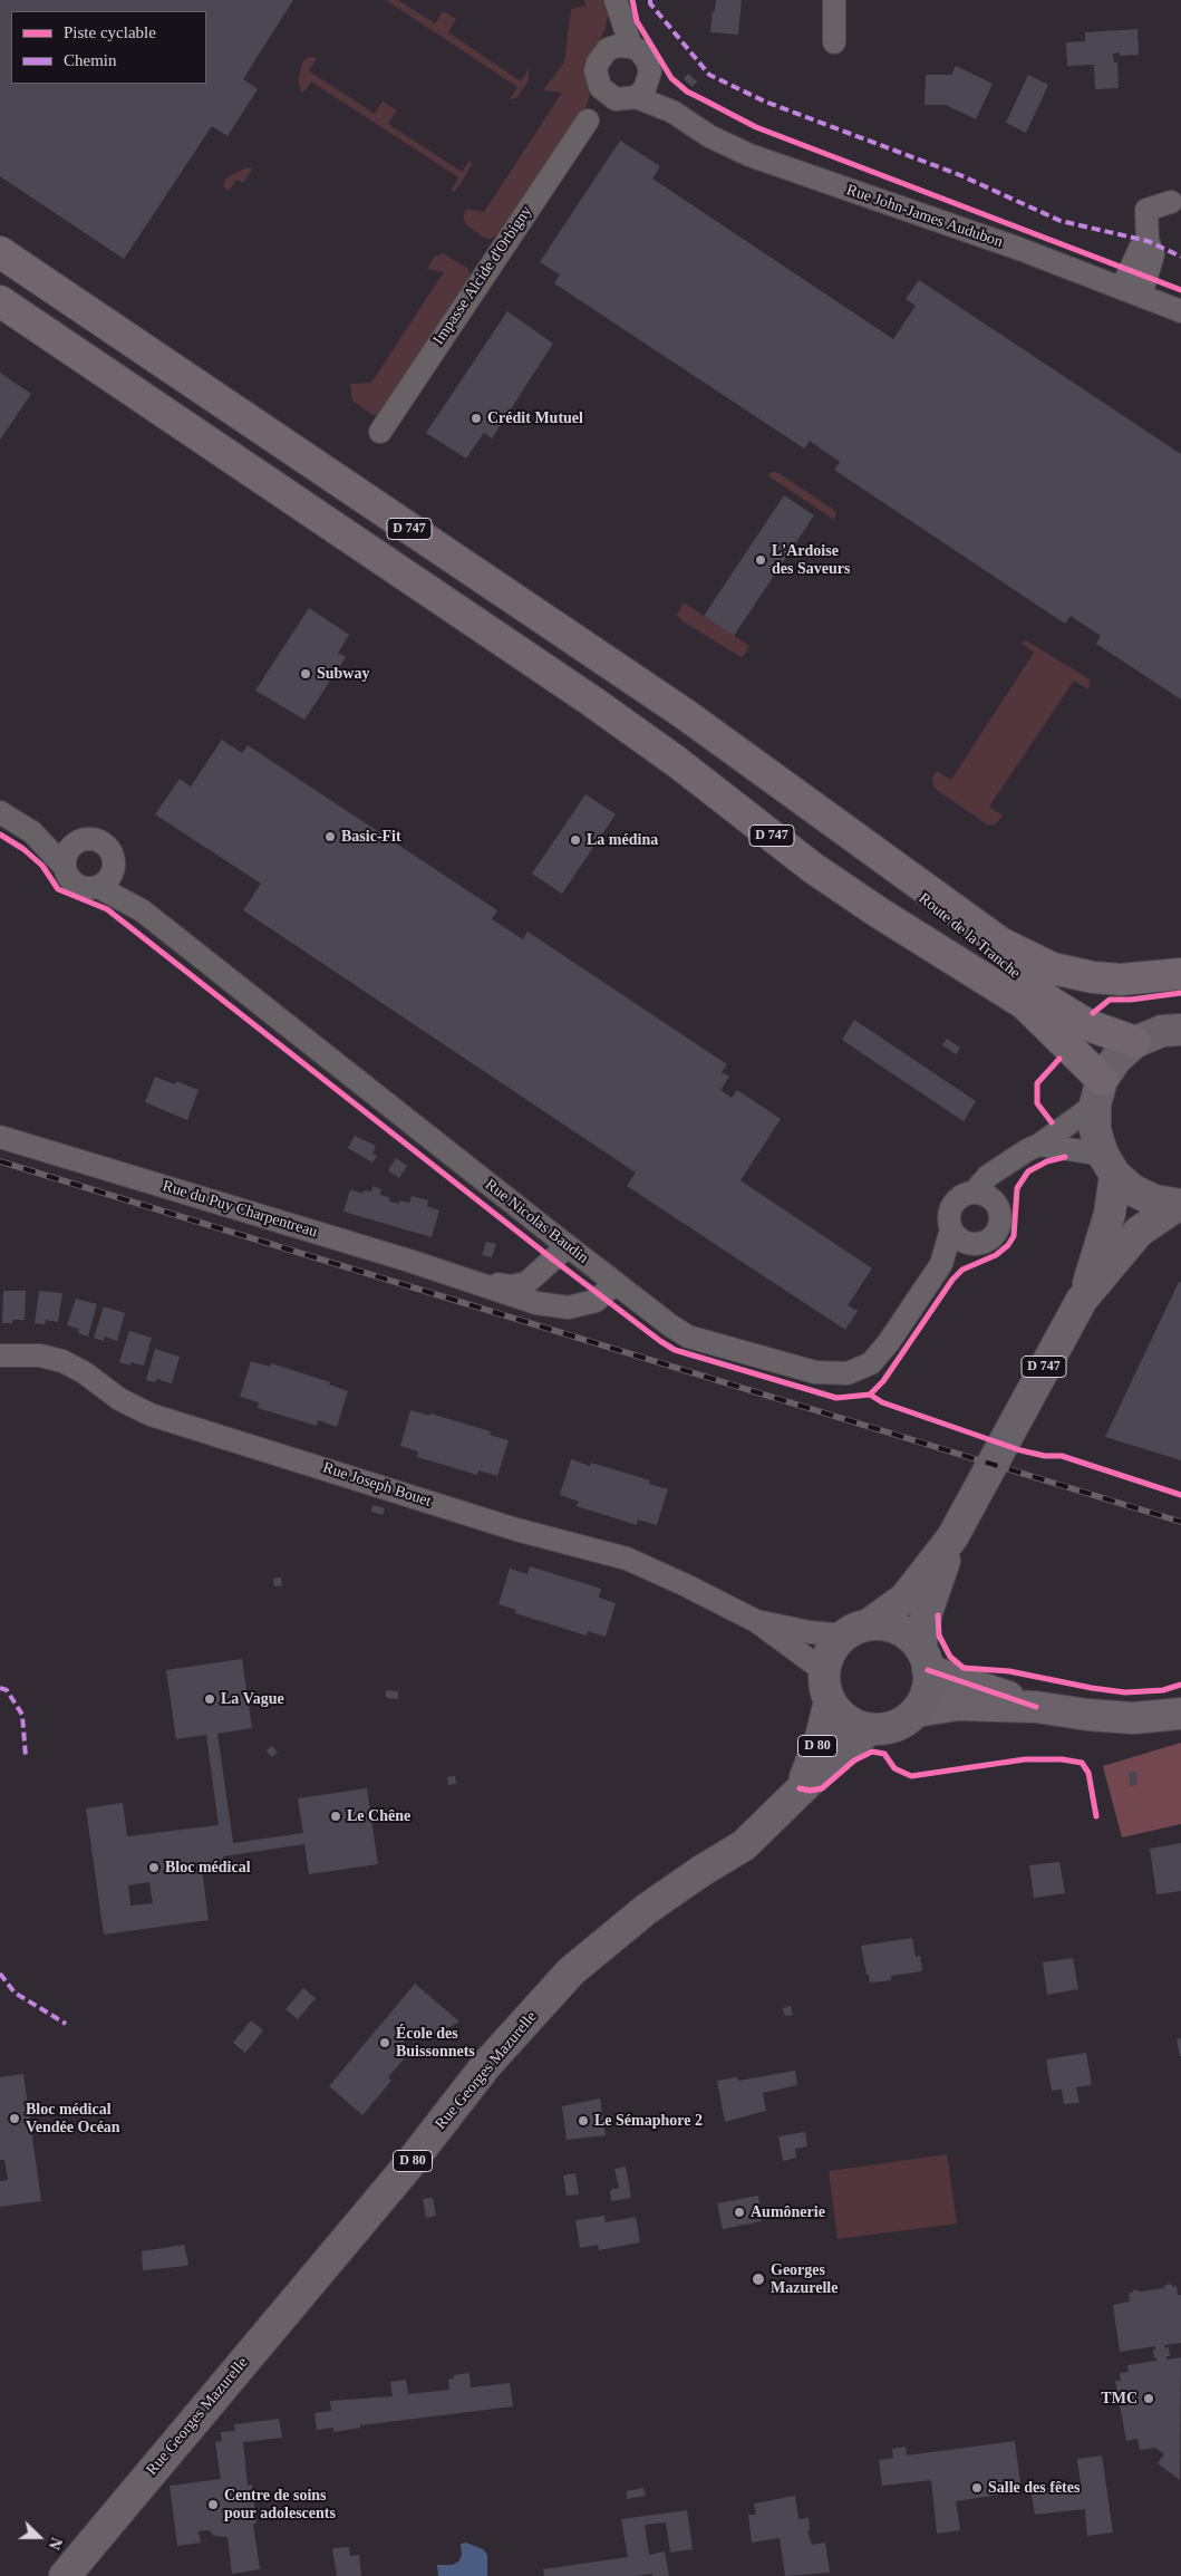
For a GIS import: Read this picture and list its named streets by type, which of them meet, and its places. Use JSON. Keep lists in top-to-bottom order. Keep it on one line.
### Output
{"streets":{"highway":["D 747","Route de la Tranche"],"main road":["D 80","Rue Georges Mazurelle"],"street":["Rue John-James Audubon","Impasse Alcide d'Orbigny","Rue du Puy Charpentreau","Rue Nicolas Baudin","Rue Joseph Bouet"]},"crossings":[["Rue John-James Audubon","Impasse Alcide d'Orbigny"],["D 747","Route de la Tranche"],["D 747","Rue Joseph Bouet"],["D 747","Rue Georges Mazurelle"],["Rue du Puy Charpentreau","Rue Nicolas Baudin"],["Rue Joseph Bouet","Rue Georges Mazurelle"]],"places":["Crédit Mutuel","L'Ardoise des Saveurs","Subway","Basic-Fit","La médina","La Vague","Le Chêne","Bloc médical","École des Buissonnets","Bloc médical Vendée Océan","Le Sémaphore 2","Aumônerie","Georges Mazurelle","TMC","Salle des fêtes","Centre de soins pour adolescents"],"legend":["Piste cyclable","Chemin"],"north":"right"}
